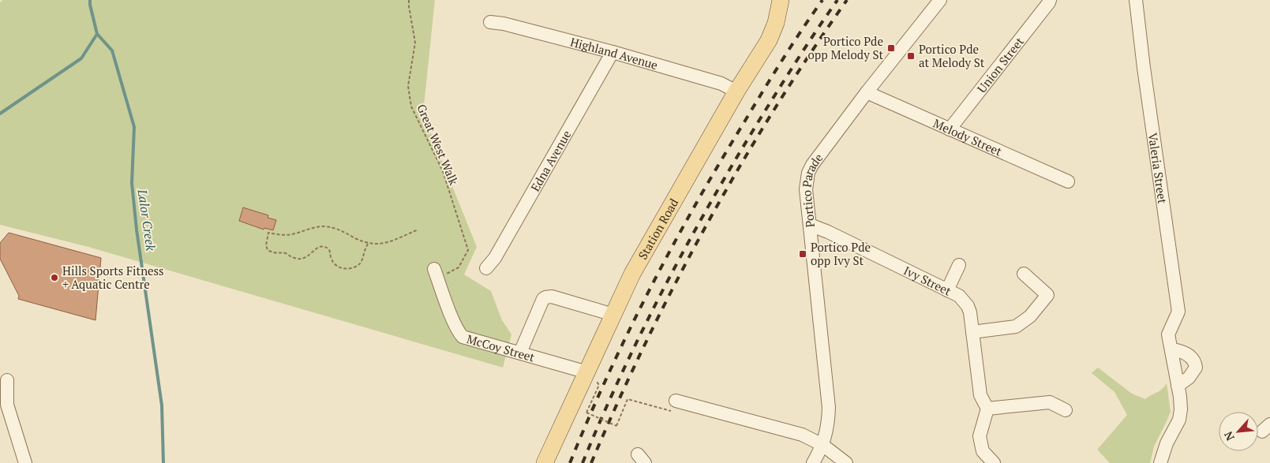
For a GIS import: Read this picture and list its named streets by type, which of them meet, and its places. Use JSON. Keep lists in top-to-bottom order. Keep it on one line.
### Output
{"streets":{"main road":["Station Road"],"street":["Highland Avenue","Union Street","Melody Street","Edna Avenue","Valeria Street","Portico Parade","Ivy Street","McCoy Street"],"path":["Great West Walk"]},"crossings":[["Highland Avenue","Edna Avenue"],["Highland Avenue","Station Road"],["Union Street","Melody Street"],["Melody Street","Portico Parade"],["Great West Walk","McCoy Street"],["Portico Parade","Ivy Street"],["Station Road","McCoy Street"]],"water":["Lalor Creek"],"places":{"transit":["Portico Pde opp Melody St","Portico Pde at Melody St","Portico Pde opp Ivy St"],"other":["Hills Sports Fitness + Aquatic Centre"]},"north":"bottom left"}
